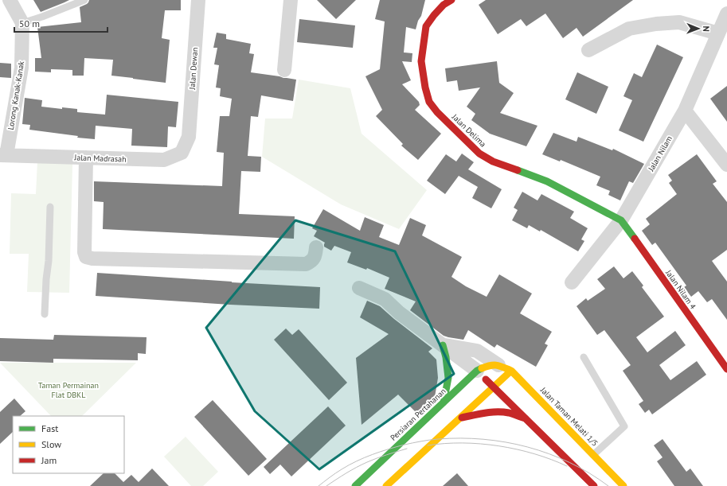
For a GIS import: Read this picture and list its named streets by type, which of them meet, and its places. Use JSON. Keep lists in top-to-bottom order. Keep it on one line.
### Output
{"streets":{"main road":["Jalan Delima","Jalan Nilam 4","Persiaran Pertahanan","Jalan Taman Melati 1/5"],"street":["Jalan Dewan","Lorong Kanak-Kanak","Jalan Nilam","Jalan Madrasah"]},"crossings":[["Jalan Dewan","Jalan Madrasah"],["Lorong Kanak-Kanak","Jalan Madrasah"],["Jalan Delima","Jalan Nilam"],["Jalan Delima","Jalan Nilam 4"],["Jalan Nilam","Jalan Nilam 4"],["Persiaran Pertahanan","Jalan Taman Melati 1/5"]],"parks":["Taman Permainan Flat DBKL"],"legend":["Fast","Slow","Jam"],"scale_bar":"50 m","north":"right"}
